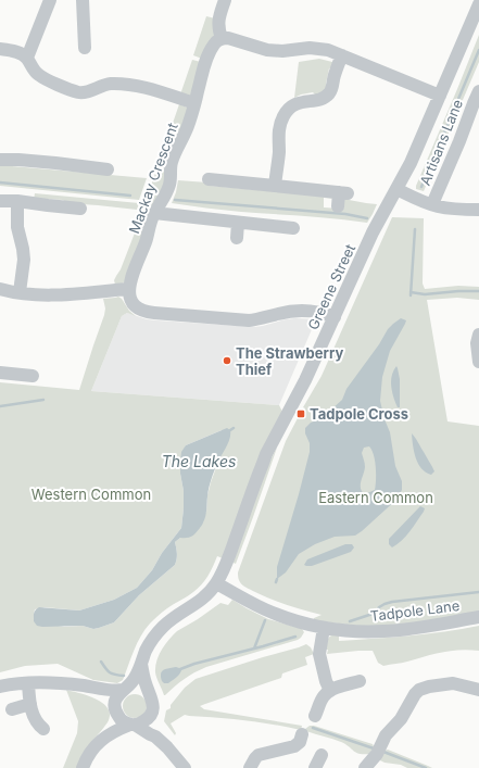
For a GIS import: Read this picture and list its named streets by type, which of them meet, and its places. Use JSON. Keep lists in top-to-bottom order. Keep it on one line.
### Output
{"streets":{"street":["Artisans Lane","Mackay Crescent","Greene Street","Tadpole Lane"]},"crossings":[["Greene Street","Tadpole Lane"]],"water":["The Lakes"],"parks":["Western Common","Eastern Common"],"places":{"other":["The Strawberry Thief"],"transit":["Tadpole Cross"]}}
